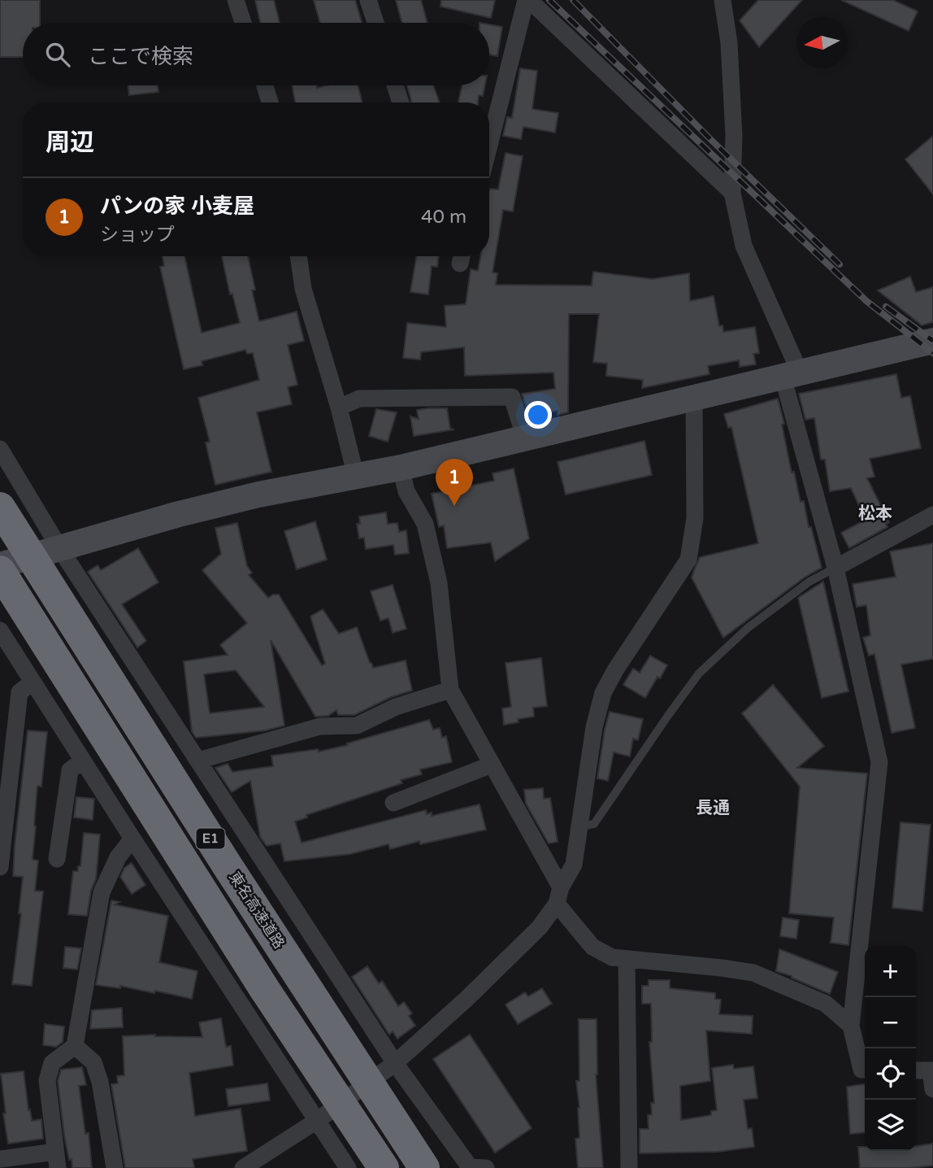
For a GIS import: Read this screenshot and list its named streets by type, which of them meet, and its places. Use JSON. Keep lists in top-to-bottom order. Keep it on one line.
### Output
{"streets":{"highway":["E1","東名高速道路"]},"districts":["松本","長通"],"north":"left","page":{"search":"ここで検索","heading":"周辺","list":[{"mark":"1","name":"パンの家 小麦屋","note":"ショップ","value":"40 m"}],"pins":"1","map_buttons":["+","−"]}}
